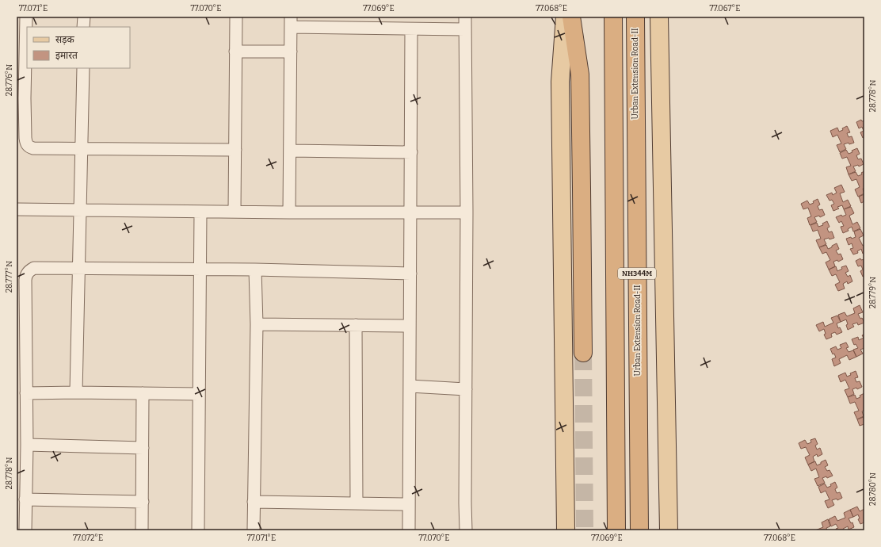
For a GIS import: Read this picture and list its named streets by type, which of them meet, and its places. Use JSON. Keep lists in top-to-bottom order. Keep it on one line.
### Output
{"streets":{"highway":["Urban Extension Road-II","NH344M"]},"legend":["सड़क","इमारत"],"coordinates":["77.071°E","77.070°E","77.069°E","77.068°E","77.067°E","28.776°N","28.778°N","28.777°N","28.779°N","28.780°N","77.072°E"]}
